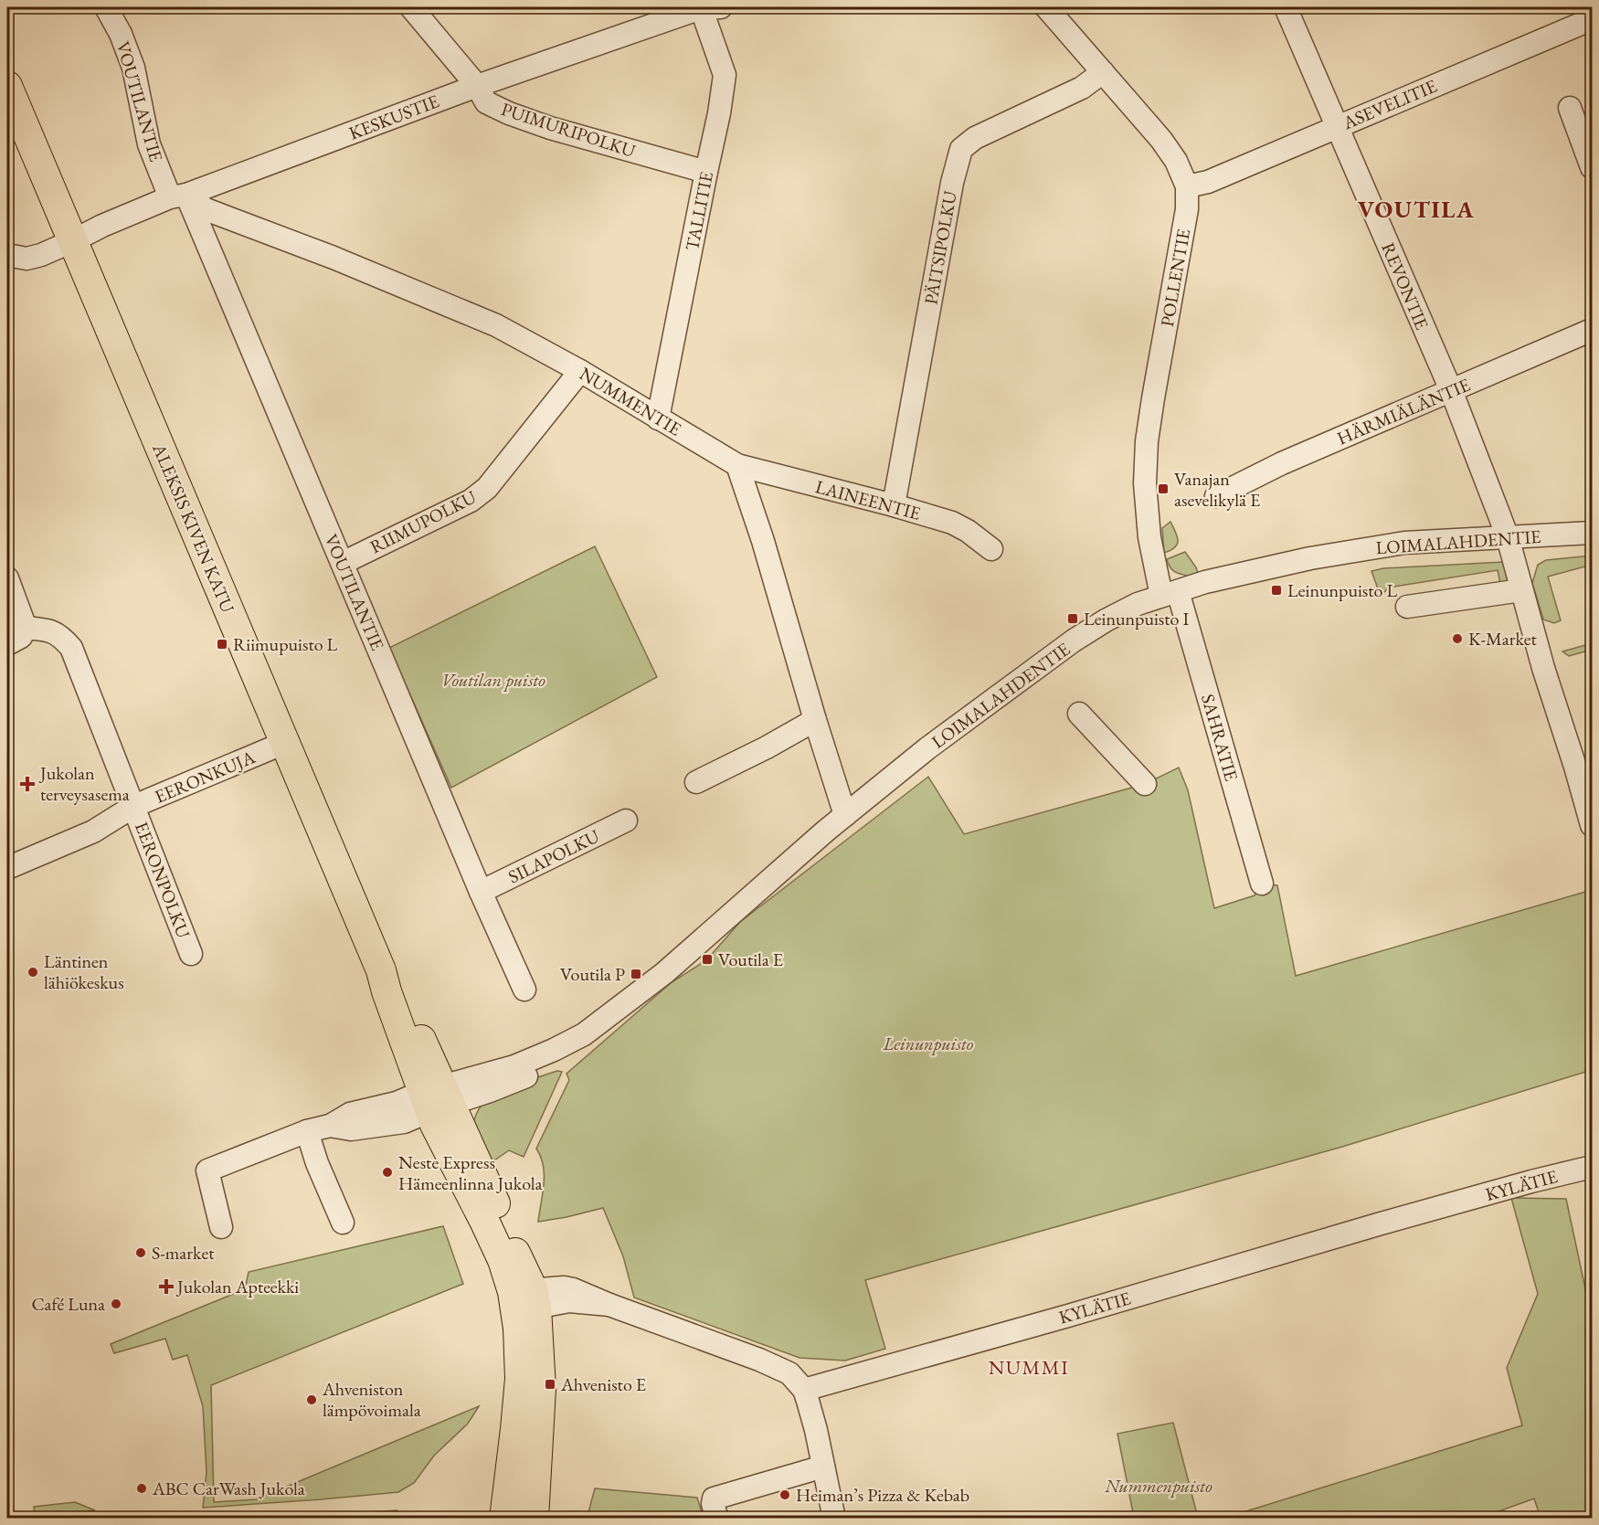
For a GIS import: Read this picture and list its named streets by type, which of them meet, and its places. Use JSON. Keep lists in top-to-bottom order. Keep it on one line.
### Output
{"streets":{"main road":["ALEKSIS KIVEN KATU"],"street":["VOUTILANTIE","ASEVELITIE","KESKUSTIE","PUIMURIPOLKU","TALLITIE","PÄITSIPOLKU","POLLENTIE","REVONTIE","NUMMENTIE","HÄRMIÄLÄNTIE","LAINEENTIE","RIIMUPOLKU","LOIMALAHDENTIE","SAHRATIE","EERONKUJA","SILAPOLKU","EERONPOLKU","KYLÄTIE"]},"crossings":[["VOUTILANTIE","KESKUSTIE"],["VOUTILANTIE","NUMMENTIE"],["VOUTILANTIE","RIIMUPOLKU"],["VOUTILANTIE","SILAPOLKU"],["ASEVELITIE","POLLENTIE"],["ASEVELITIE","REVONTIE"],["KESKUSTIE","PUIMURIPOLKU"],["KESKUSTIE","TALLITIE"],["KESKUSTIE","NUMMENTIE"],["KESKUSTIE","ALEKSIS KIVEN KATU"],["PUIMURIPOLKU","TALLITIE"],["TALLITIE","NUMMENTIE"],["PÄITSIPOLKU","POLLENTIE"],["PÄITSIPOLKU","LAINEENTIE"],["POLLENTIE","LOIMALAHDENTIE"],["POLLENTIE","SAHRATIE"],["REVONTIE","HÄRMIÄLÄNTIE"],["REVONTIE","LOIMALAHDENTIE"],["NUMMENTIE","LAINEENTIE"],["NUMMENTIE","RIIMUPOLKU"],["ALEKSIS KIVEN KATU","LOIMALAHDENTIE"],["ALEKSIS KIVEN KATU","EERONKUJA"],["LOIMALAHDENTIE","SAHRATIE"],["EERONKUJA","EERONPOLKU"]],"districts":["VOUTILA","NUMMI"],"parks":["Voutilan puisto","Leinunpuisto","Nummenpuisto"],"places":{"transit":["Vanajan asevelikylä E","Leinunpuisto L","Leinunpuisto I","Riimupuisto L","Voutila E","Voutila P","Ahvenisto E"],"other":["K-Market","Läntinen lähiökeskus","Neste Express Hämeenlinna Jukola","S-market","Café Luna","Ahveniston lämpövoimala","ABC CarWash Jukola","Heiman’s Pizza & Kebab"],"health":["Jukolan terveysasema","Jukolan Apteekki"]}}
